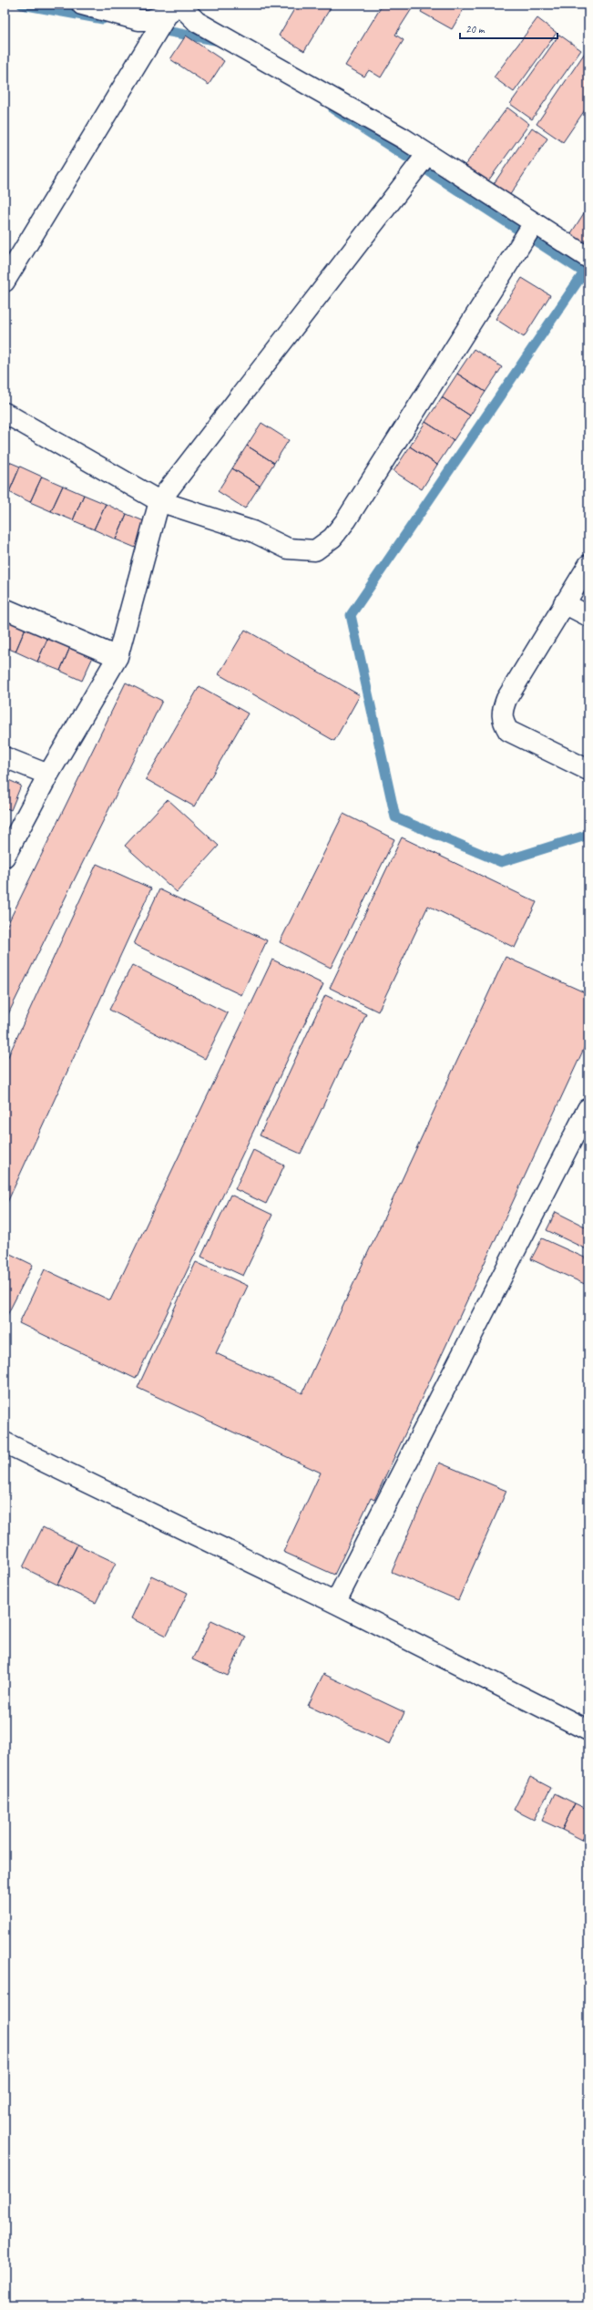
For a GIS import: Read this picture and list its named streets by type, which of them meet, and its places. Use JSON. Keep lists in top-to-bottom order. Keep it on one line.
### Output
{"scale_bar":"20 m"}
